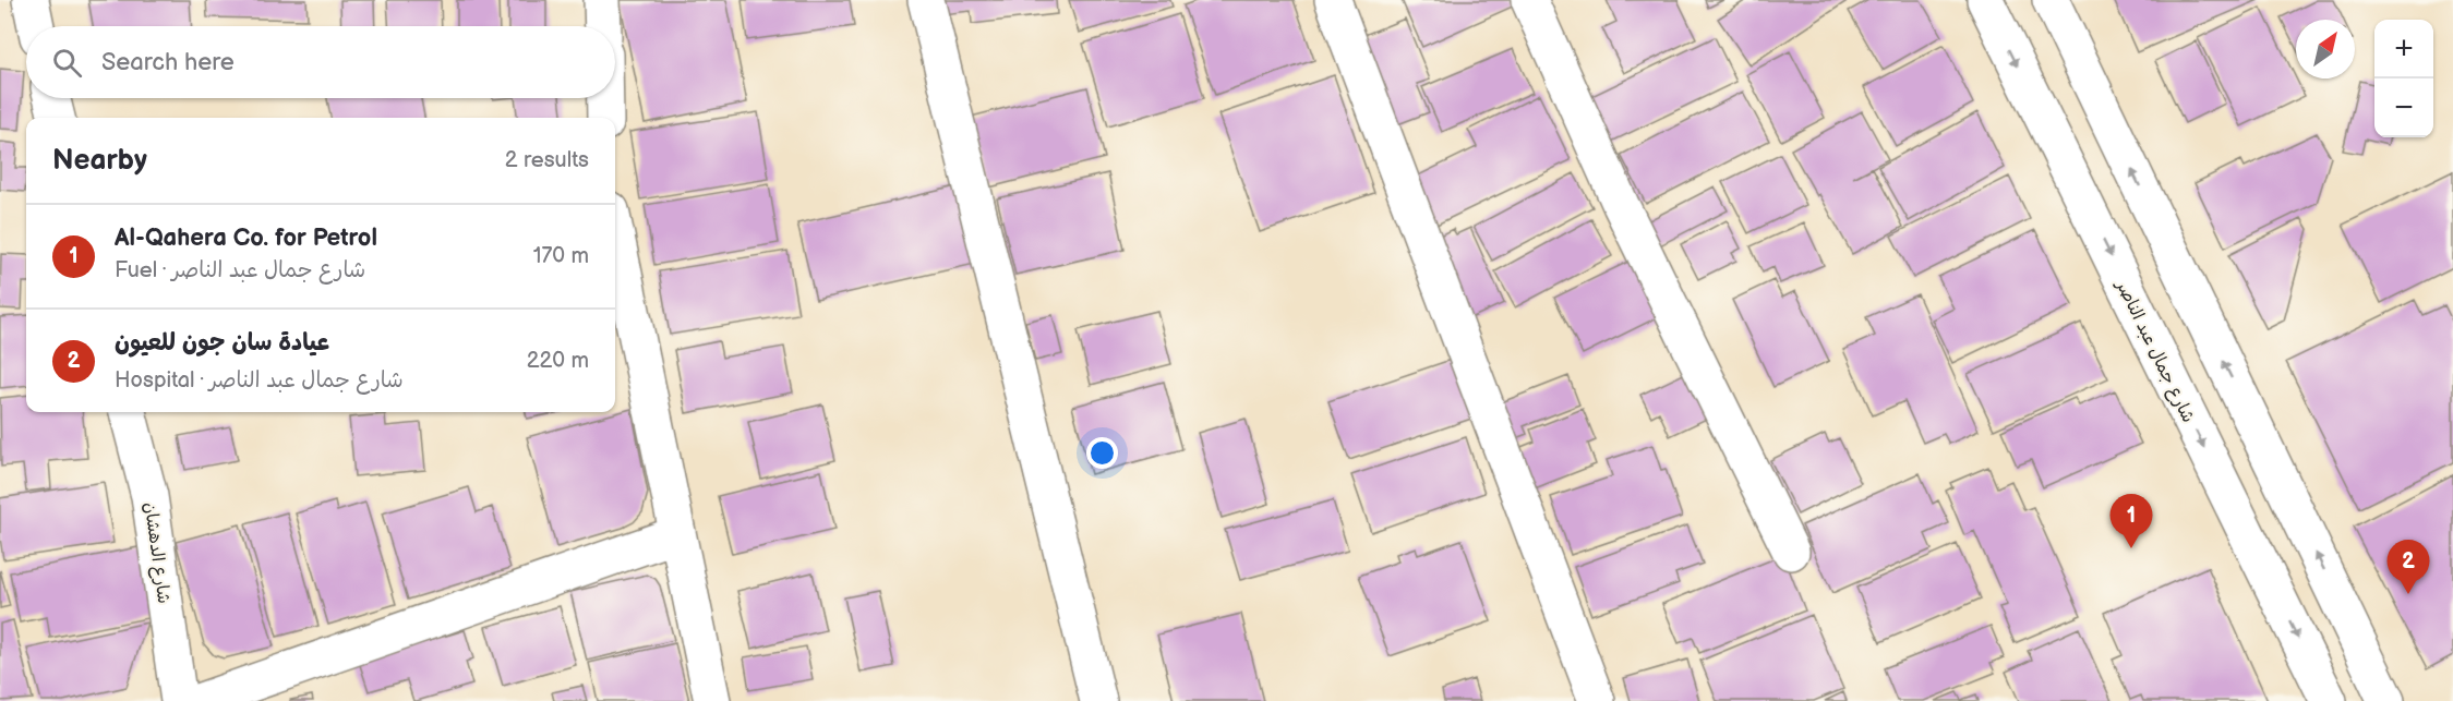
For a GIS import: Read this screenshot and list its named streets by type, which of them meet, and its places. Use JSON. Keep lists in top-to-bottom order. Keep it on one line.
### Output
{"streets":{"street":["شارع جمال عبد الناصر","شارع الدهشان"]},"north":"top right","page":{"map_buttons":["+","−"],"search":"Search here","heading":["Nearby","2 results"],"list":[{"mark":"1","name":"Al-Qahera Co. for Petrol","note":"Fuel · شارع جمال عبد الناصر","value":"170 m"},{"mark":"2","name":"عيادة سان جون للعيون","note":"Hospital · شارع جمال عبد الناصر","value":"220 m"}],"pins":["1","2"]}}
